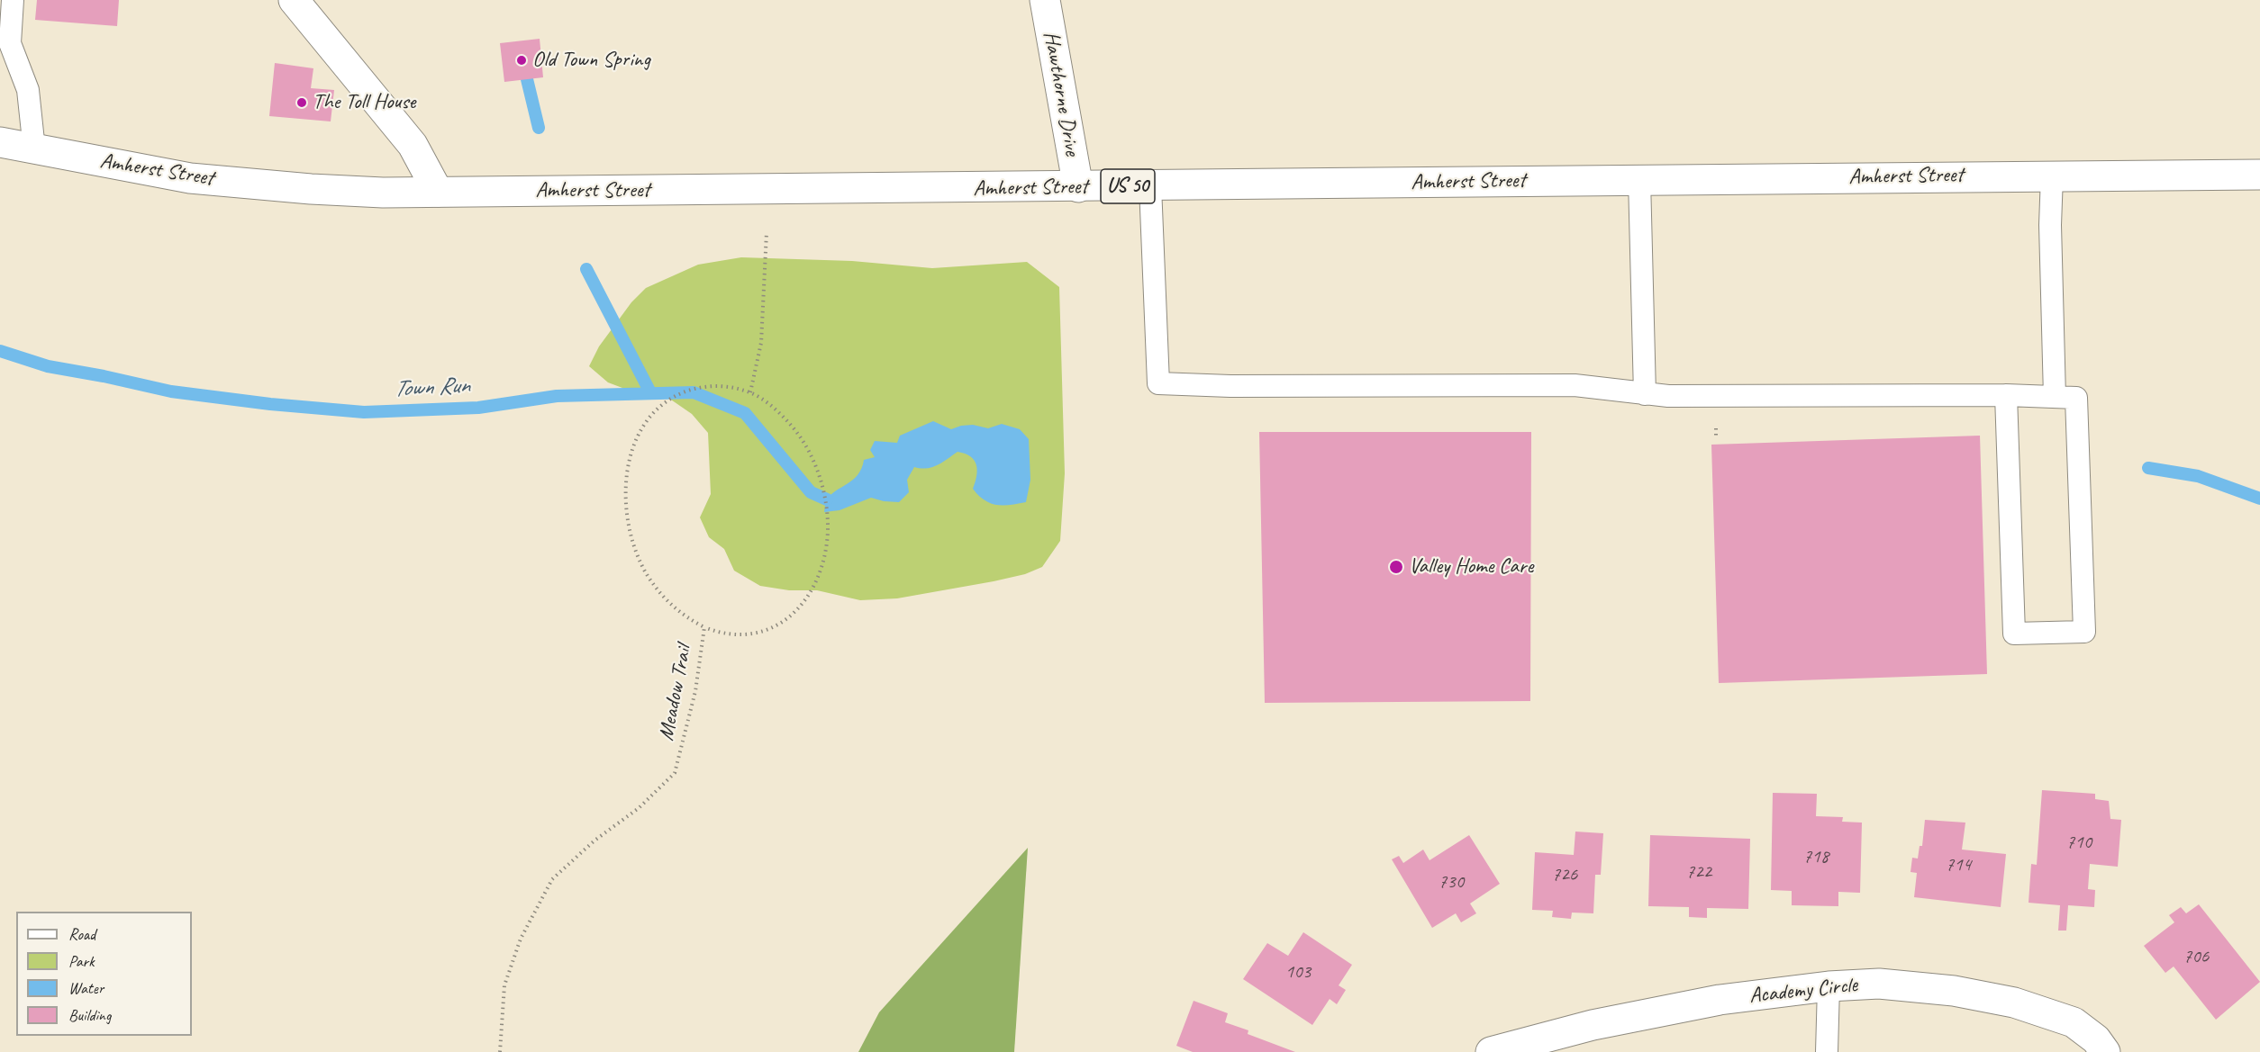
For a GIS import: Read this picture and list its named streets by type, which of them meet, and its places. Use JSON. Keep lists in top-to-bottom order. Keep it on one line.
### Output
{"streets":{"main road":["Hawthorne Drive","Amherst Street","US 50","Academy Circle"],"path":["Meadow Trail"]},"crossings":[["Hawthorne Drive","Amherst Street"]],"water":["Town Run"],"places":["Old Town Spring","The Toll House","Valley Home Care"],"house_numbers":["710","718","714","722","726","730","706","103"],"legend":["Road","Park","Water","Building"]}
